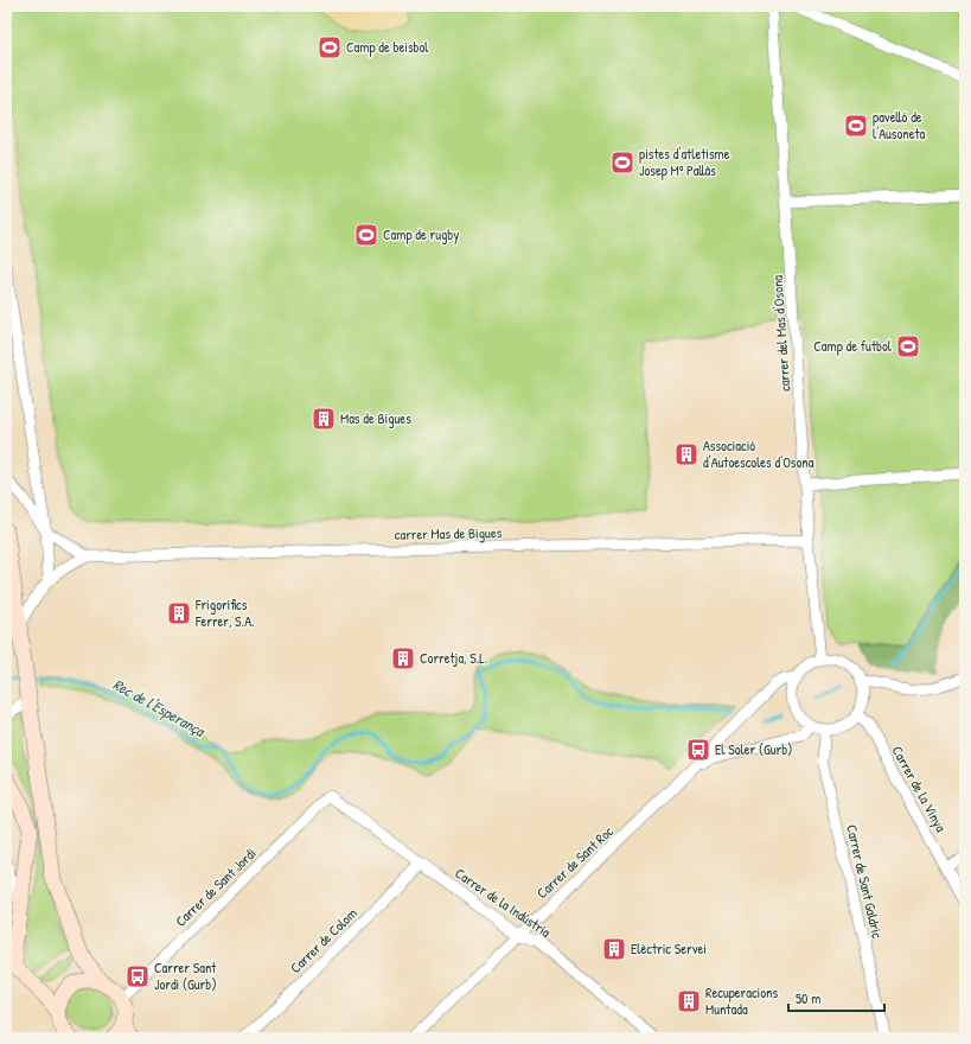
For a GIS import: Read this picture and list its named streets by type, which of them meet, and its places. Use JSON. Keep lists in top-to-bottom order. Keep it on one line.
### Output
{"streets":{"street":["carrer del Mas d'Osona","carrer Mas de Bigues","Carrer de la Vinya","Carrer de Sant Roc","Carrer de Sant Galdric","Carrer de Sant Jordi","Carrer de la Indústria","Carrer de Colom"]},"crossings":[["carrer del Mas d'Osona","carrer Mas de Bigues"],["carrer del Mas d'Osona","Carrer de la Vinya"],["carrer del Mas d'Osona","Carrer de Sant Roc"],["carrer del Mas d'Osona","Carrer de Sant Galdric"],["Carrer de la Vinya","Carrer de Sant Roc"],["Carrer de la Vinya","Carrer de Sant Galdric"],["Carrer de Sant Roc","Carrer de Sant Galdric"],["Carrer de Sant Roc","Carrer de la Indústria"],["Carrer de Sant Jordi","Carrer de la Indústria"],["Carrer de la Indústria","Carrer de Colom"]],"water":["Rec de l'Esperança"],"places":{"sports":["Camp de beisbol","pavelló de l'Ausoneta","pistes d'atletisme Josep Mª Pallàs","Camp de rugby","Camp de futbol"],"building":["Mas de Bigues","Associació d'Autoescoles d'Osona","Frigorífics Ferrer, S.A.","Corretja, S.L.","Elèctric Servei","Recuperacions Muntada"],"bus stop":["El Soler (Gurb)","Carrer Sant Jordi (Gurb)"]},"scale_bar":"50 m"}
